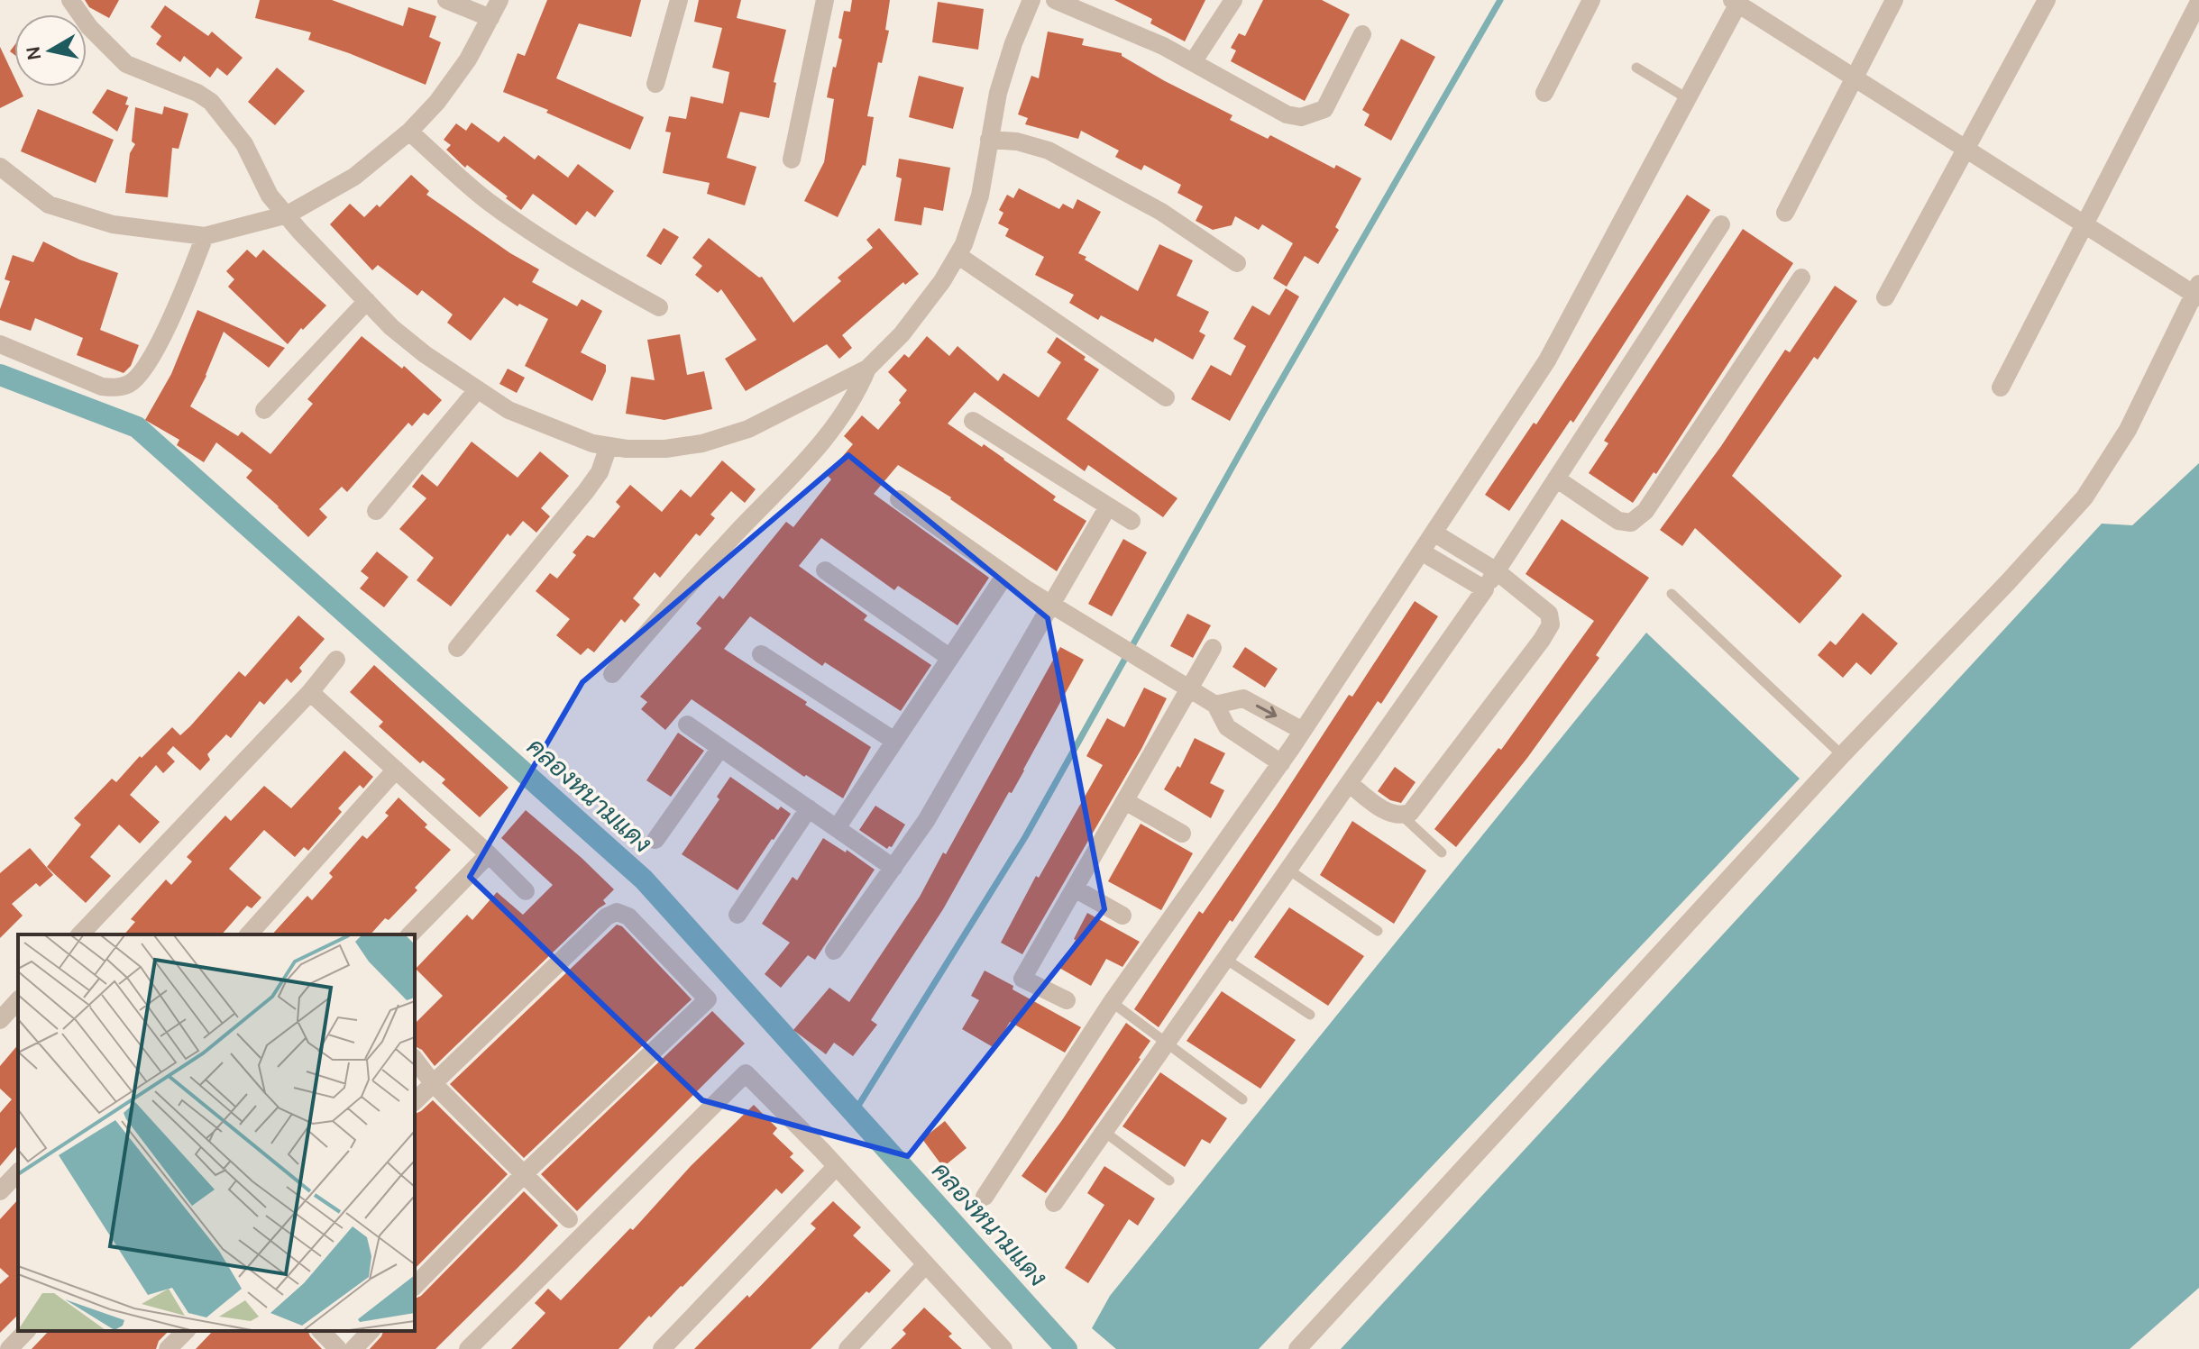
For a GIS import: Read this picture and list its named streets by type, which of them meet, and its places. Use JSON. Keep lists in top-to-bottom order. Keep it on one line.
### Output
{"water":["คลองหนามแดง"],"north":"left"}
